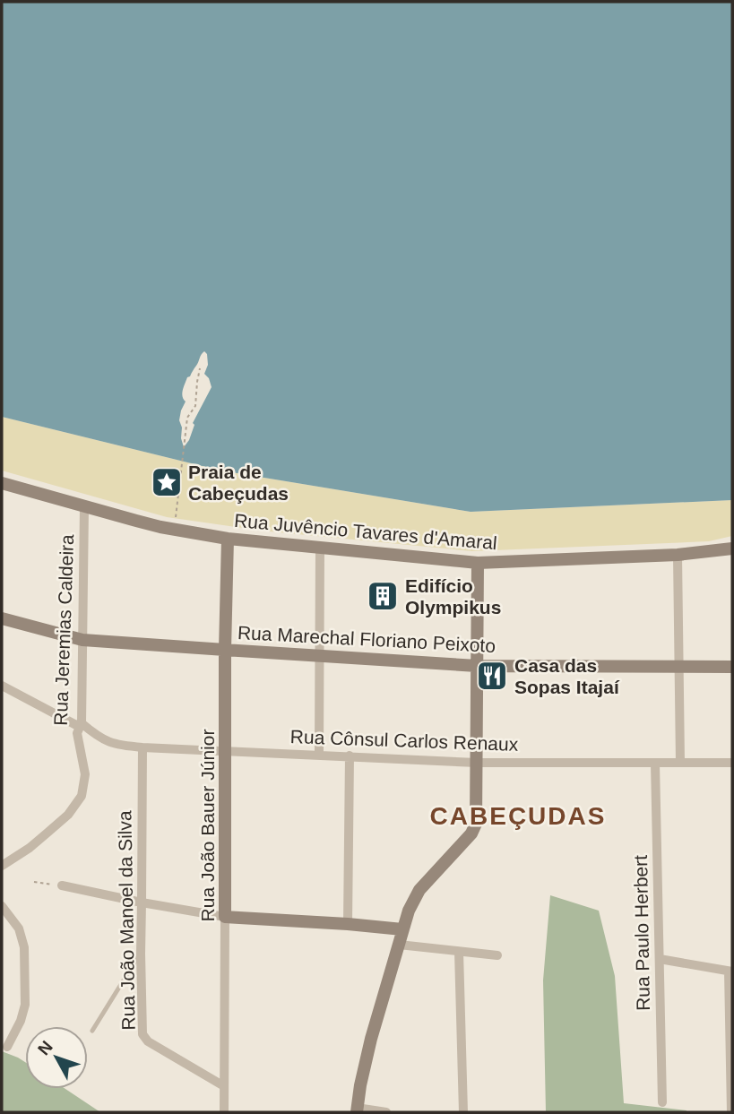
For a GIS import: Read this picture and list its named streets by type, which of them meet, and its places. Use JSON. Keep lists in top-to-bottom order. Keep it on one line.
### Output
{"streets":{"street":["Rua Juvêncio Tavares d'Amaral","Rua Jeremias Caldeira","Rua Marechal Floriano Peixoto","Rua Cônsul Carlos Renaux","Rua João Bauer Júnior","Rua João Manoel da Silva","Rua Paulo Herbert"]},"crossings":[["Rua Juvêncio Tavares d'Amaral","Rua Jeremias Caldeira"],["Rua Juvêncio Tavares d'Amaral","Rua João Bauer Júnior"],["Rua Jeremias Caldeira","Rua Marechal Floriano Peixoto"],["Rua Jeremias Caldeira","Rua Cônsul Carlos Renaux"],["Rua Marechal Floriano Peixoto","Rua João Bauer Júnior"],["Rua Cônsul Carlos Renaux","Rua João Bauer Júnior"],["Rua Cônsul Carlos Renaux","Rua João Manoel da Silva"],["Rua Cônsul Carlos Renaux","Rua Paulo Herbert"],["Rua João Bauer Júnior","Rua João Manoel da Silva"]],"districts":["CABEÇUDAS"],"places":{"place":["Praia de Cabeçudas"],"building":["Edifício Olympikus"],"restaurant":["Casa das Sopas Itajaí"]},"north":"top left"}
